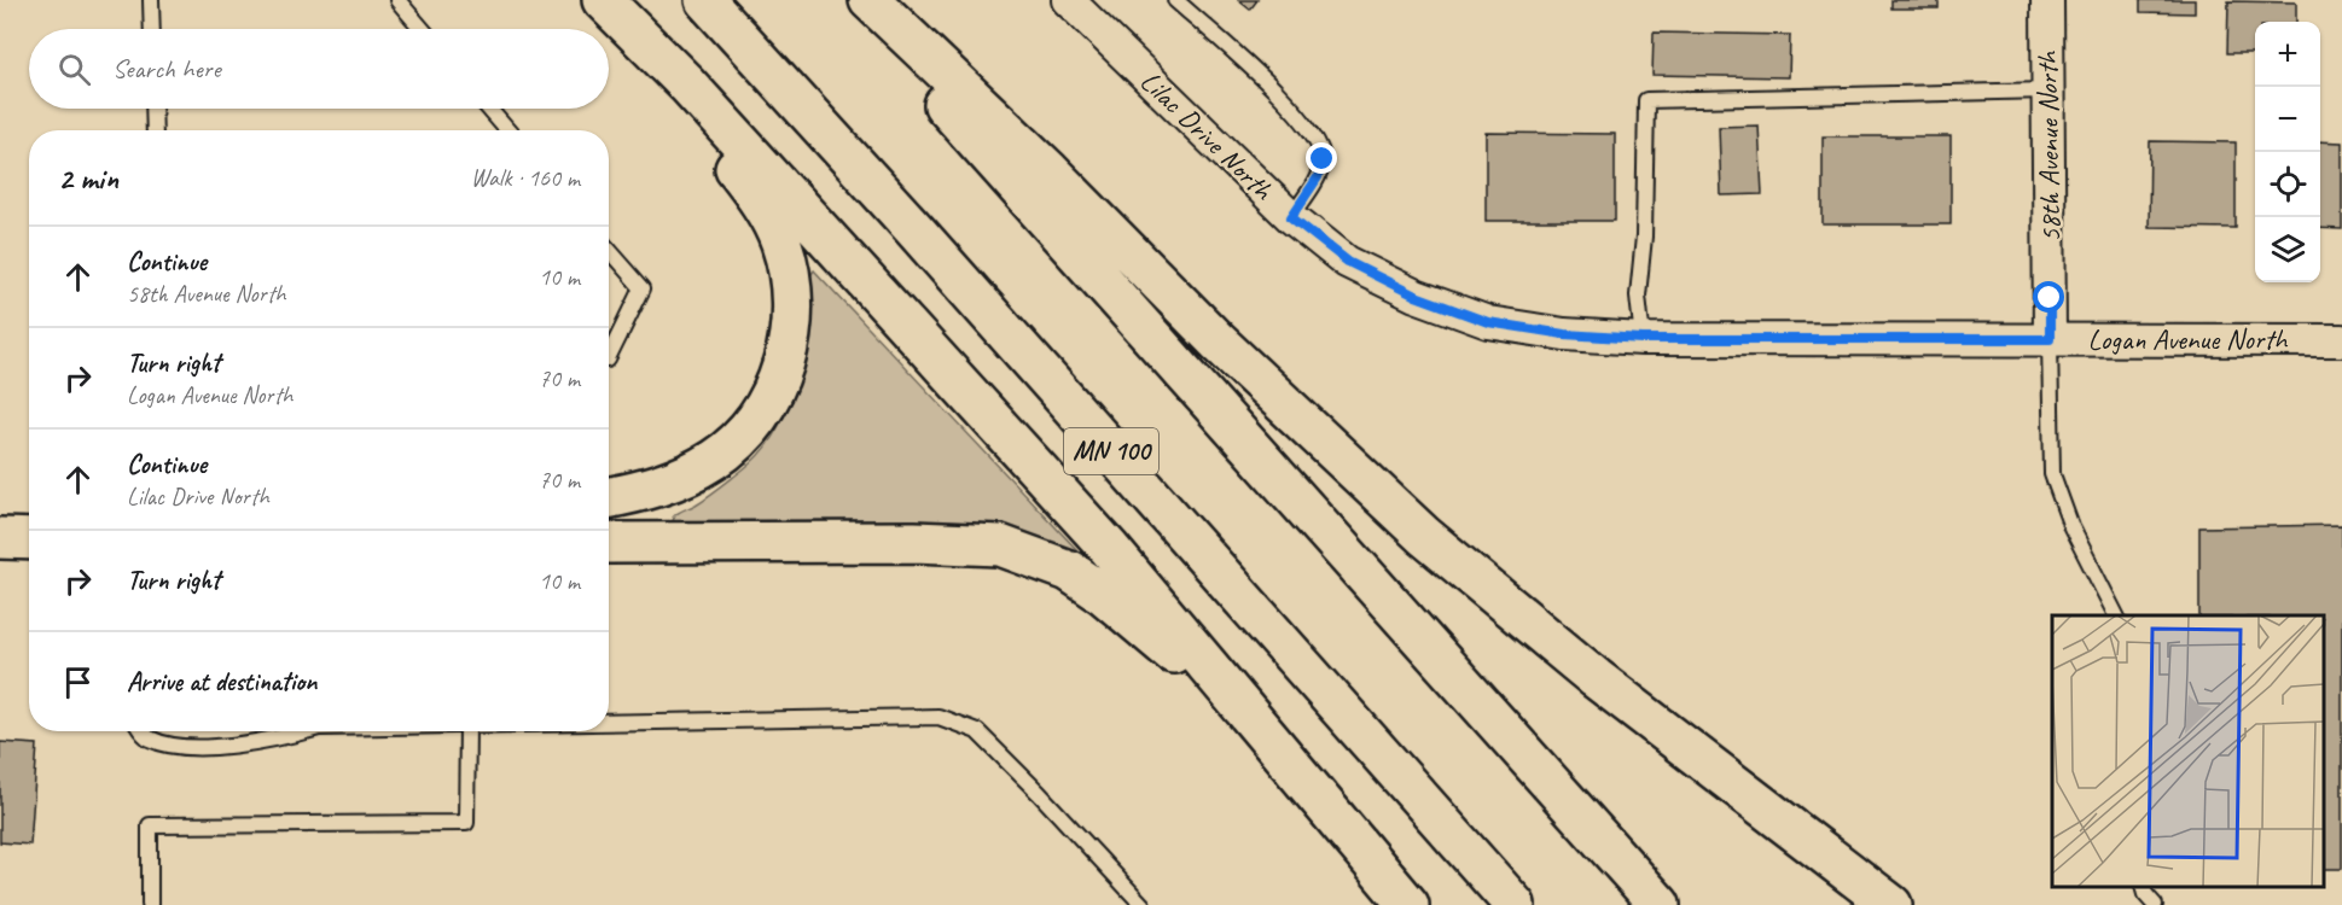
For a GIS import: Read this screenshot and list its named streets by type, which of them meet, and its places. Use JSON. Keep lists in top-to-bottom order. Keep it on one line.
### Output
{"streets":{"main road":["MN 100"],"street":["Lilac Drive North","58th Avenue North","Logan Avenue North"]},"crossings":[["Lilac Drive North","Logan Avenue North"],["58th Avenue North","Logan Avenue North"]],"page":{"map_buttons":["+","−"],"search":"Search here","heading":["2 min","Walk · 160 m"],"list":[["Continue","58th Avenue North","10 m"],["Turn right","Logan Avenue North","70 m"],["Continue","Lilac Drive North","70 m"],["Turn right","10 m"],"Arrive at destination"]}}
